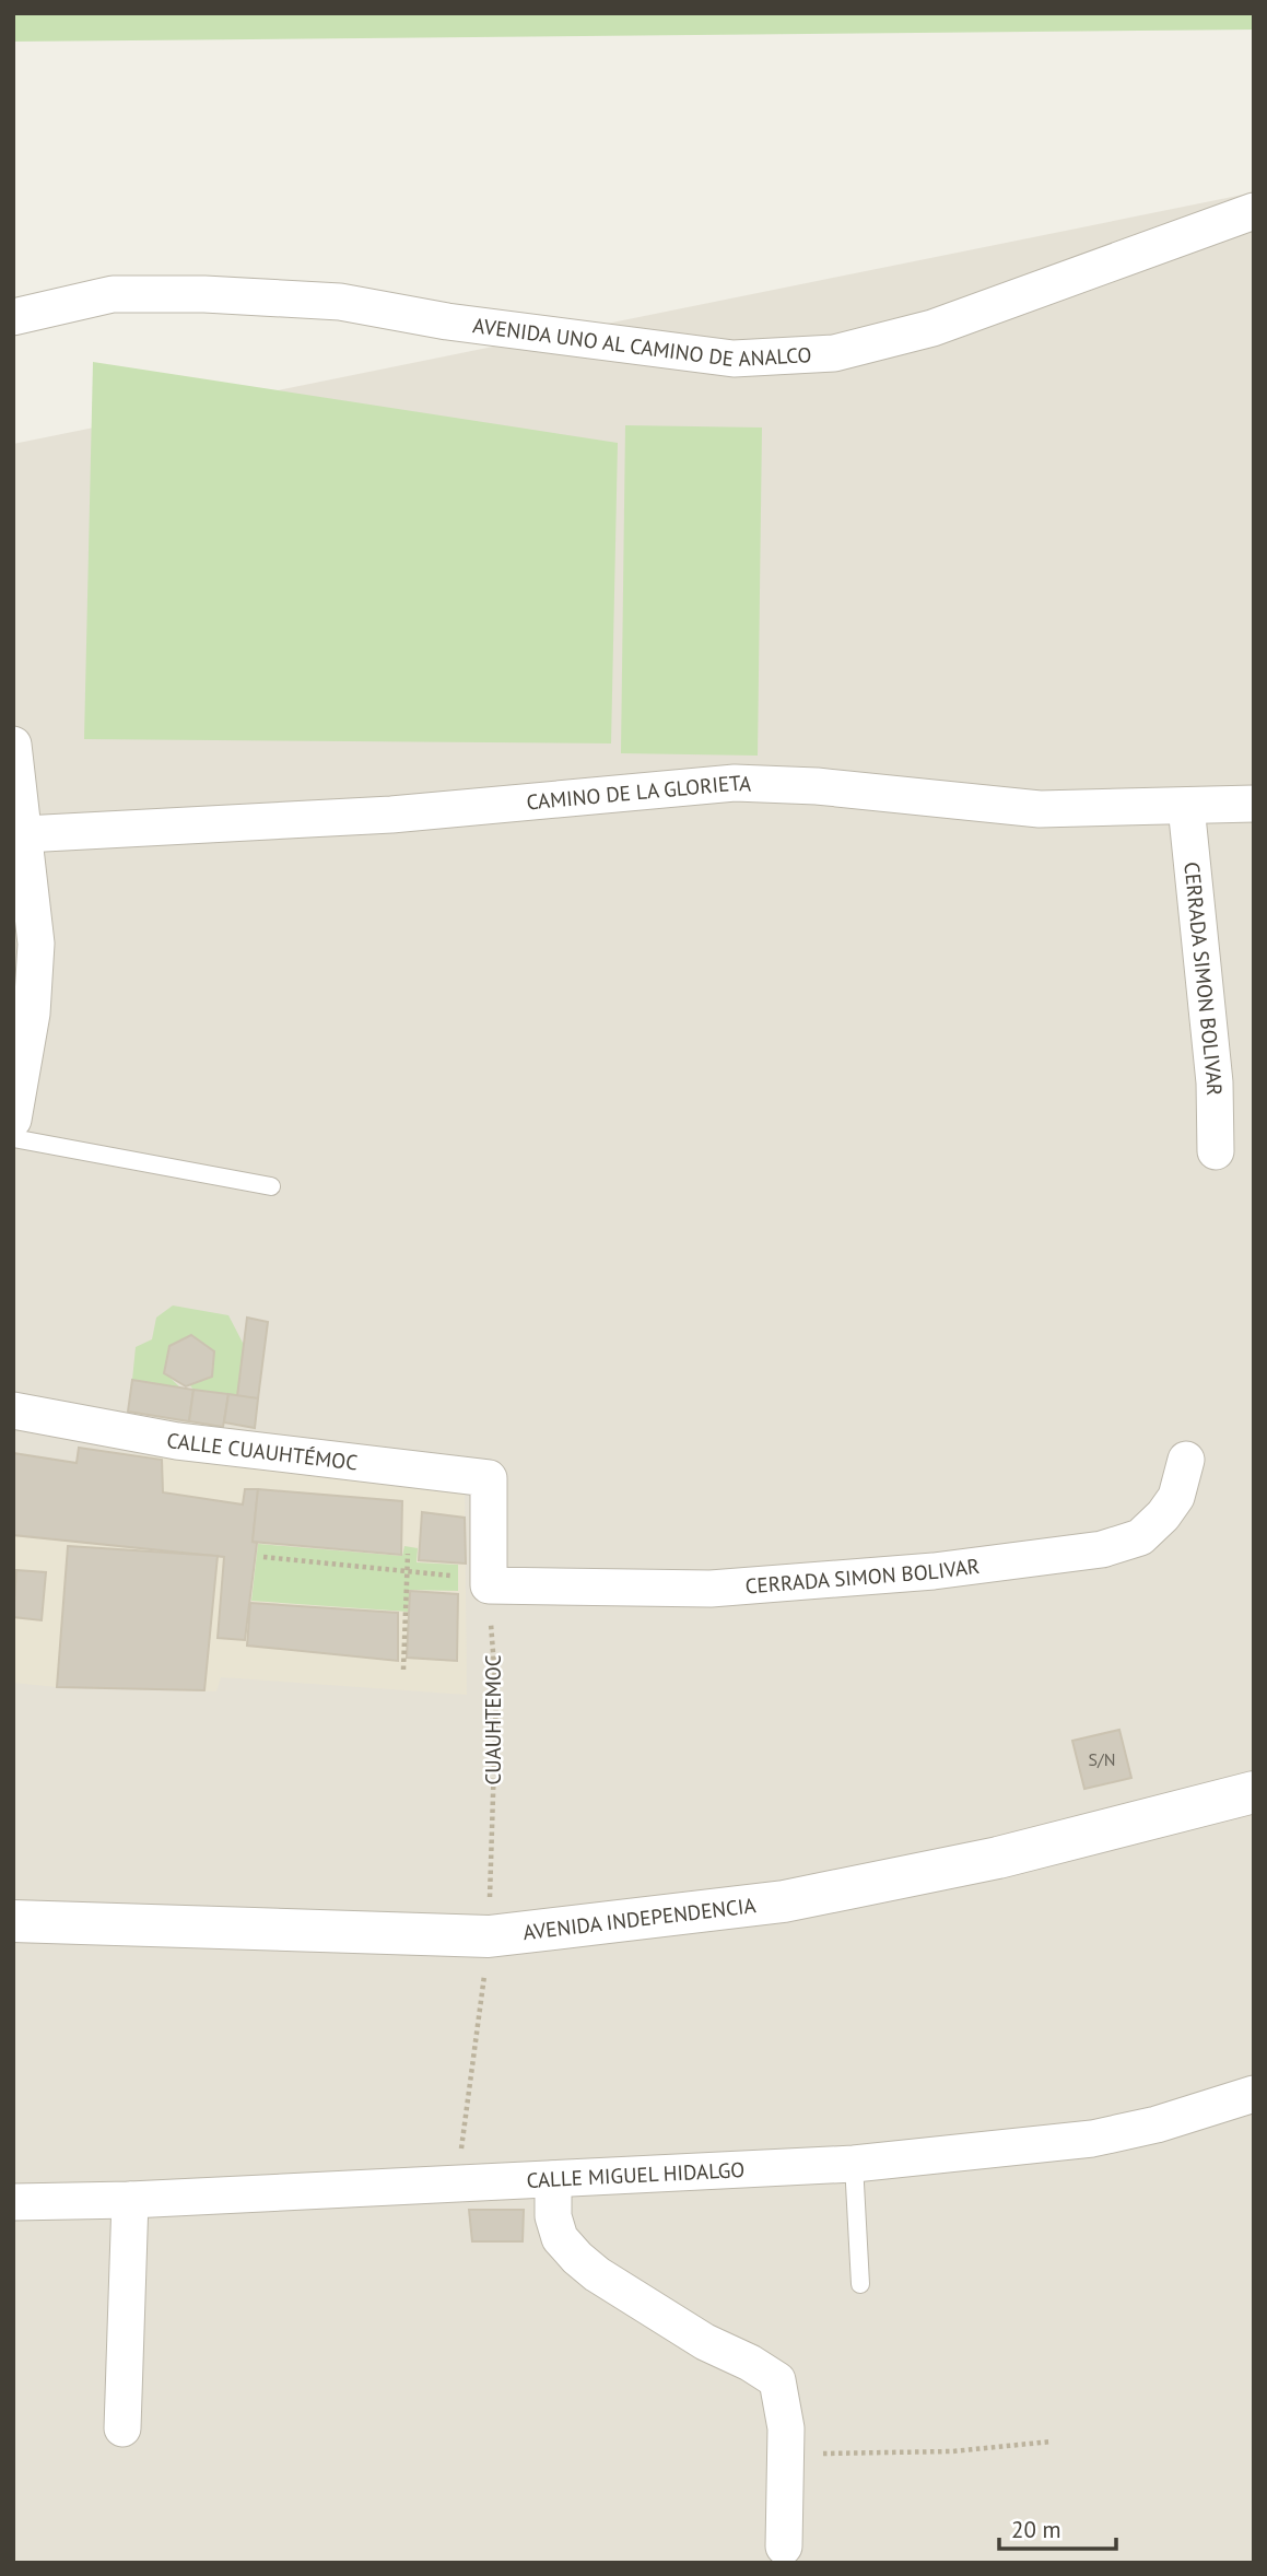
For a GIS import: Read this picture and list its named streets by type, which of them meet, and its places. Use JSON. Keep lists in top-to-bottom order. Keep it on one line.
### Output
{"streets":{"street":["AVENIDA UNO AL CAMINO DE ANALCO","CAMINO DE LA GLORIETA","CERRADA SIMON BOLIVAR","CALLE CUAUHTÉMOC","AVENIDA INDEPENDENCIA","CALLE MIGUEL HIDALGO"],"path":["CUAUHTEMOC"]},"crossings":[["CAMINO DE LA GLORIETA","CERRADA SIMON BOLIVAR"],["CERRADA SIMON BOLIVAR","CALLE CUAUHTÉMOC"],["CERRADA SIMON BOLIVAR","CUAUHTEMOC"],["CALLE CUAUHTÉMOC","CUAUHTEMOC"],["CUAUHTEMOC","AVENIDA INDEPENDENCIA"],["CUAUHTEMOC","CALLE MIGUEL HIDALGO"]],"house_numbers":["S/N"],"scale_bar":"20 m"}
